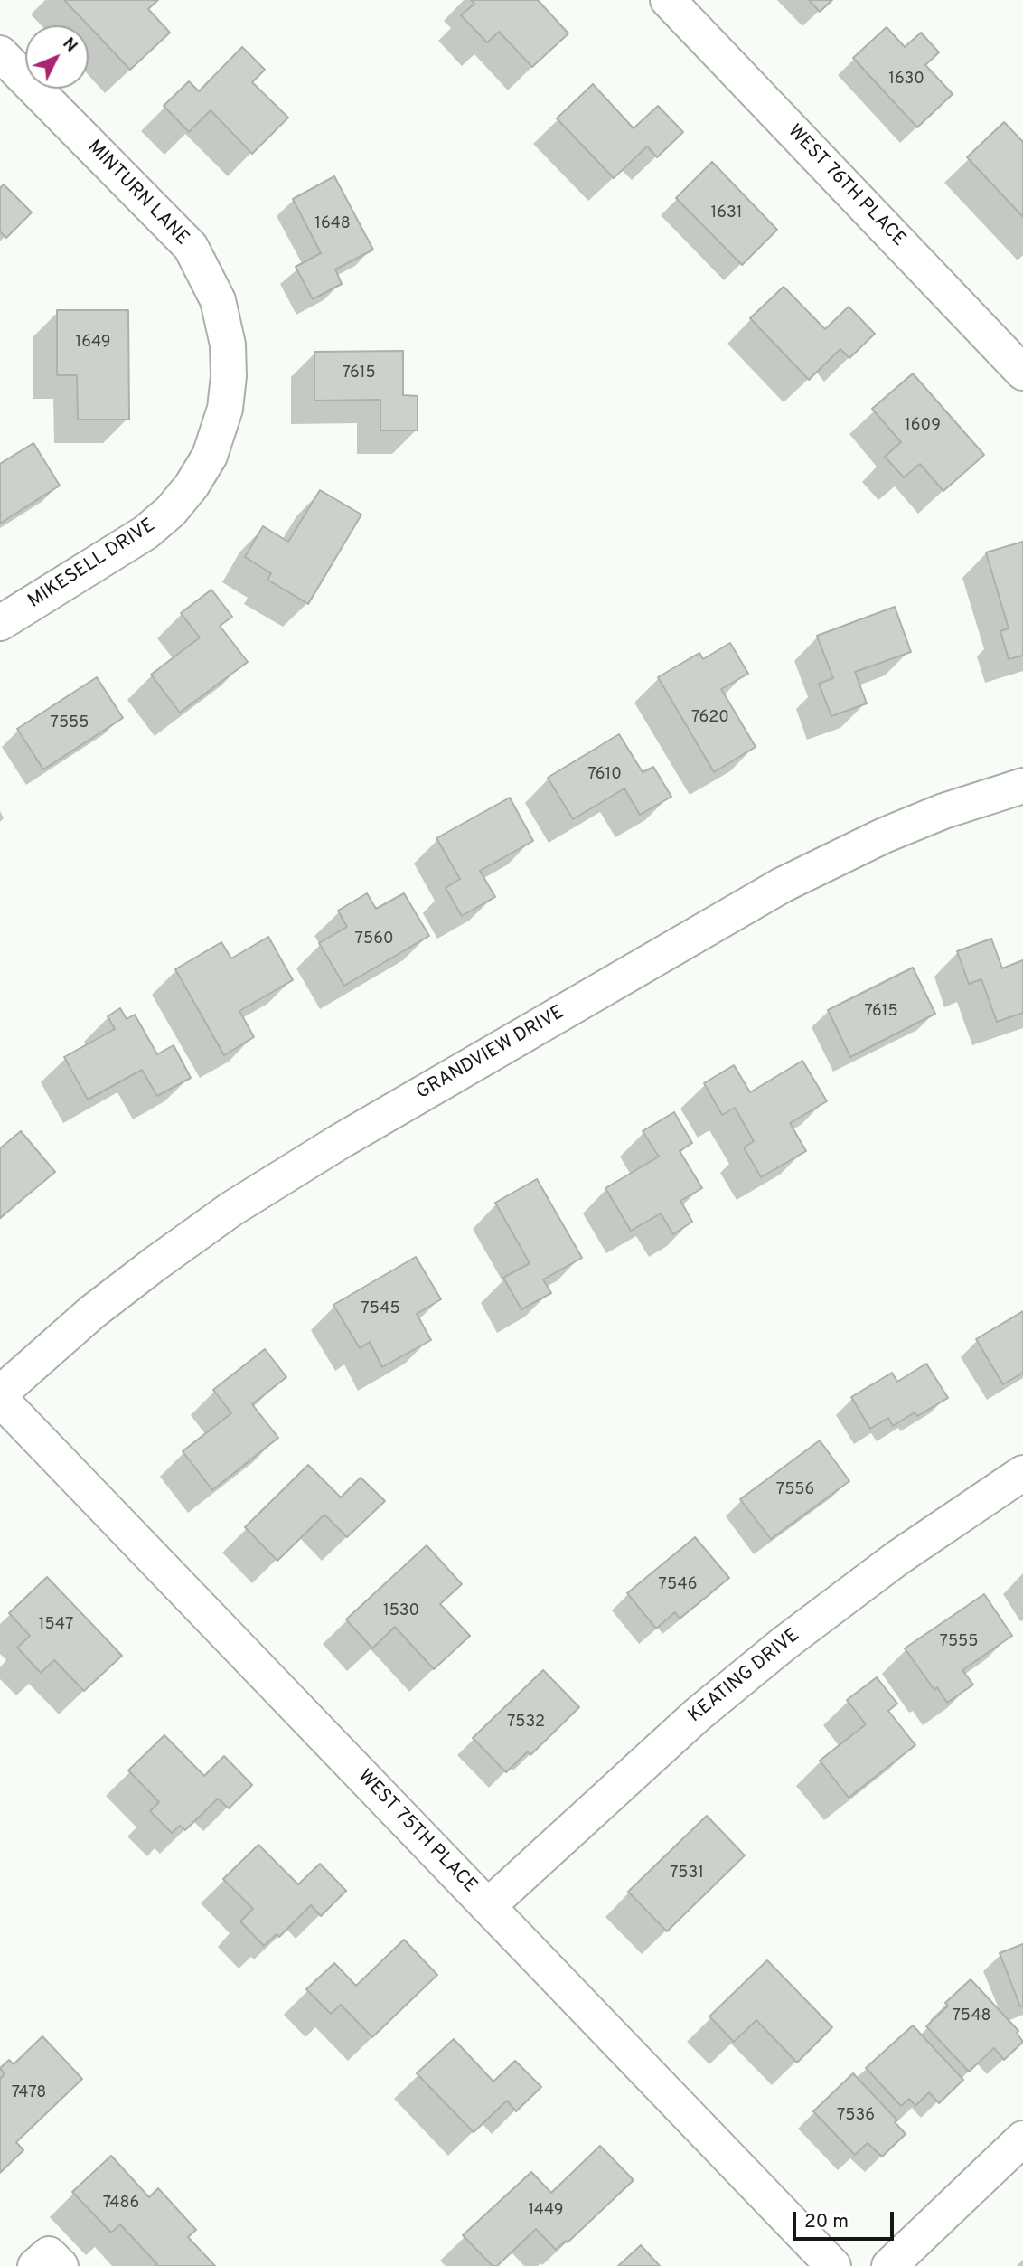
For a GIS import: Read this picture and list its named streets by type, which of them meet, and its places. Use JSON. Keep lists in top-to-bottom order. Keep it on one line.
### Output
{"streets":{"street":["WEST 76TH PLACE","MINTURN LANE","MIKESELL DRIVE","GRANDVIEW DRIVE","KEATING DRIVE","WEST 75TH PLACE"]},"crossings":[["MINTURN LANE","MIKESELL DRIVE"],["KEATING DRIVE","WEST 75TH PLACE"]],"house_numbers":["1630","1631","1648","1649","7615","1609","7620","7555","7610","7560","7615","7545","7556","7546","1530","1547","7555","7532","7531","7548","7478","7536","7486","1449"],"scale_bar":"20 m","north":"top right"}
